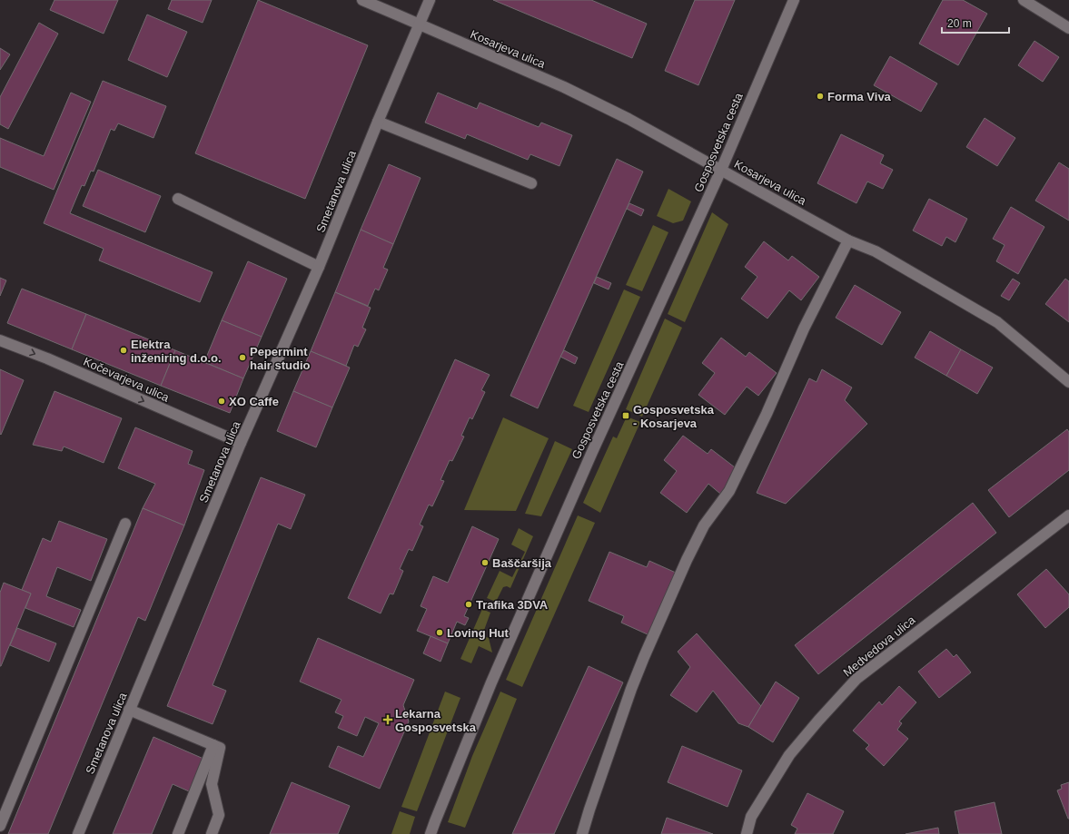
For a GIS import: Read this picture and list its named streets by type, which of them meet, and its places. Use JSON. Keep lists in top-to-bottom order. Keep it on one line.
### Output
{"streets":{"street":["Kosarjeva ulica","Gosposvetska cesta","Smetanova ulica","Kočevarjeva ulica","Medvedova ulica"]},"crossings":[["Kosarjeva ulica","Gosposvetska cesta"],["Kosarjeva ulica","Smetanova ulica"],["Smetanova ulica","Kočevarjeva ulica"]],"one_way":["Kočevarjeva ulica"],"places":{"other":["Forma Viva","Elektra inženiring d.o.o.","Pepermint hair studio","XO Caffe","Baščaršija","Trafika 3DVA","Loving Hut"],"transit":["Gosposvetska - Kosarjeva"],"health":["Lekarna Gosposvetska"]},"scale_bar":"20 m"}
